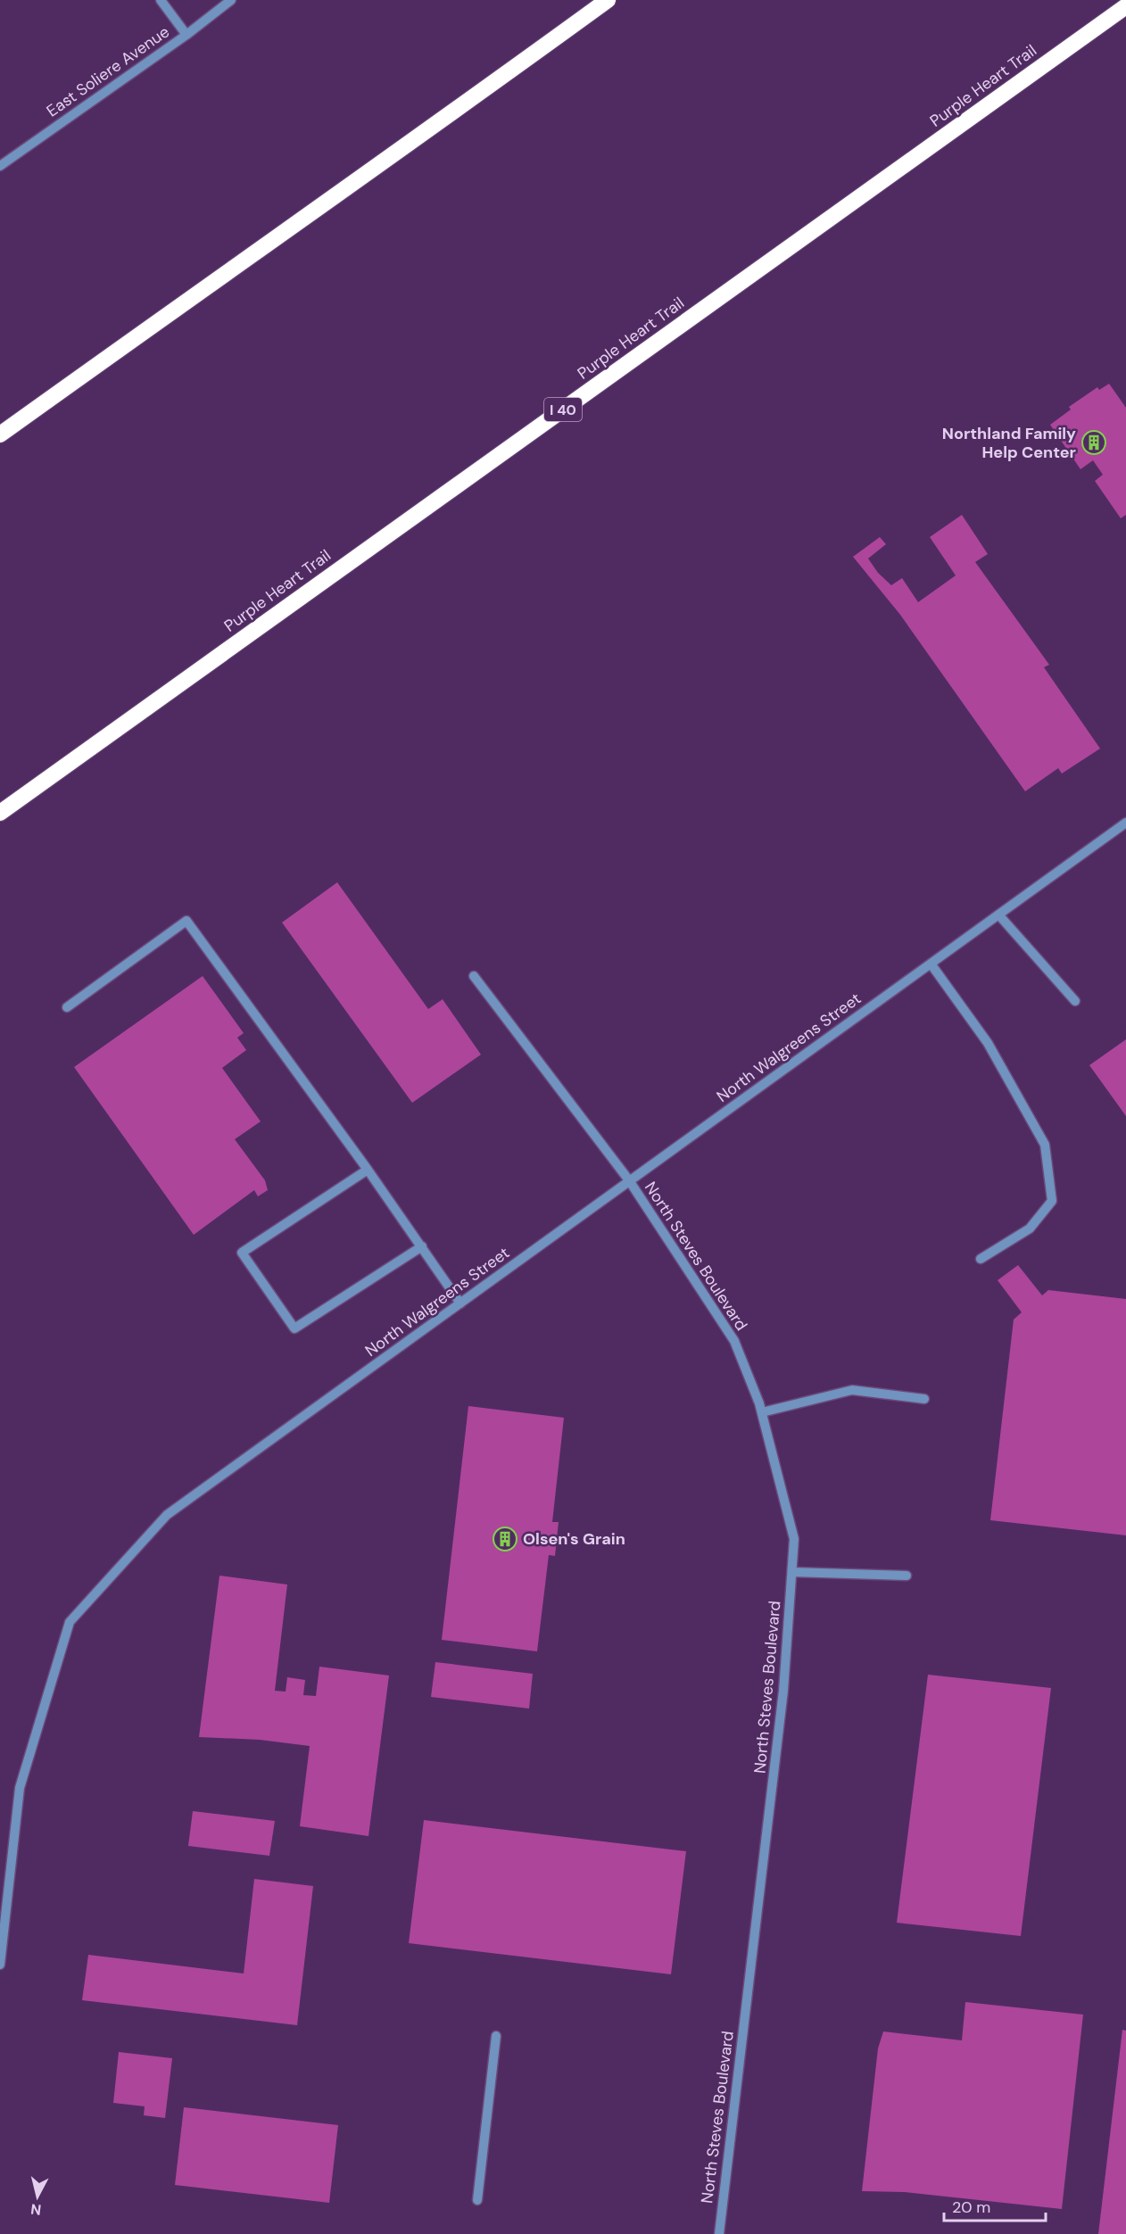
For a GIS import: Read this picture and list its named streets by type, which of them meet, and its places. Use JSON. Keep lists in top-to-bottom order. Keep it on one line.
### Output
{"streets":{"highway":["Purple Heart Trail","I 40"],"street":["East Soliere Avenue","North Walgreens Street","North Steves Boulevard"]},"crossings":[["North Walgreens Street","North Steves Boulevard"]],"places":{"building":["Northland Family Help Center","Olsen's Grain"]},"scale_bar":"20 m","north":"bottom"}
